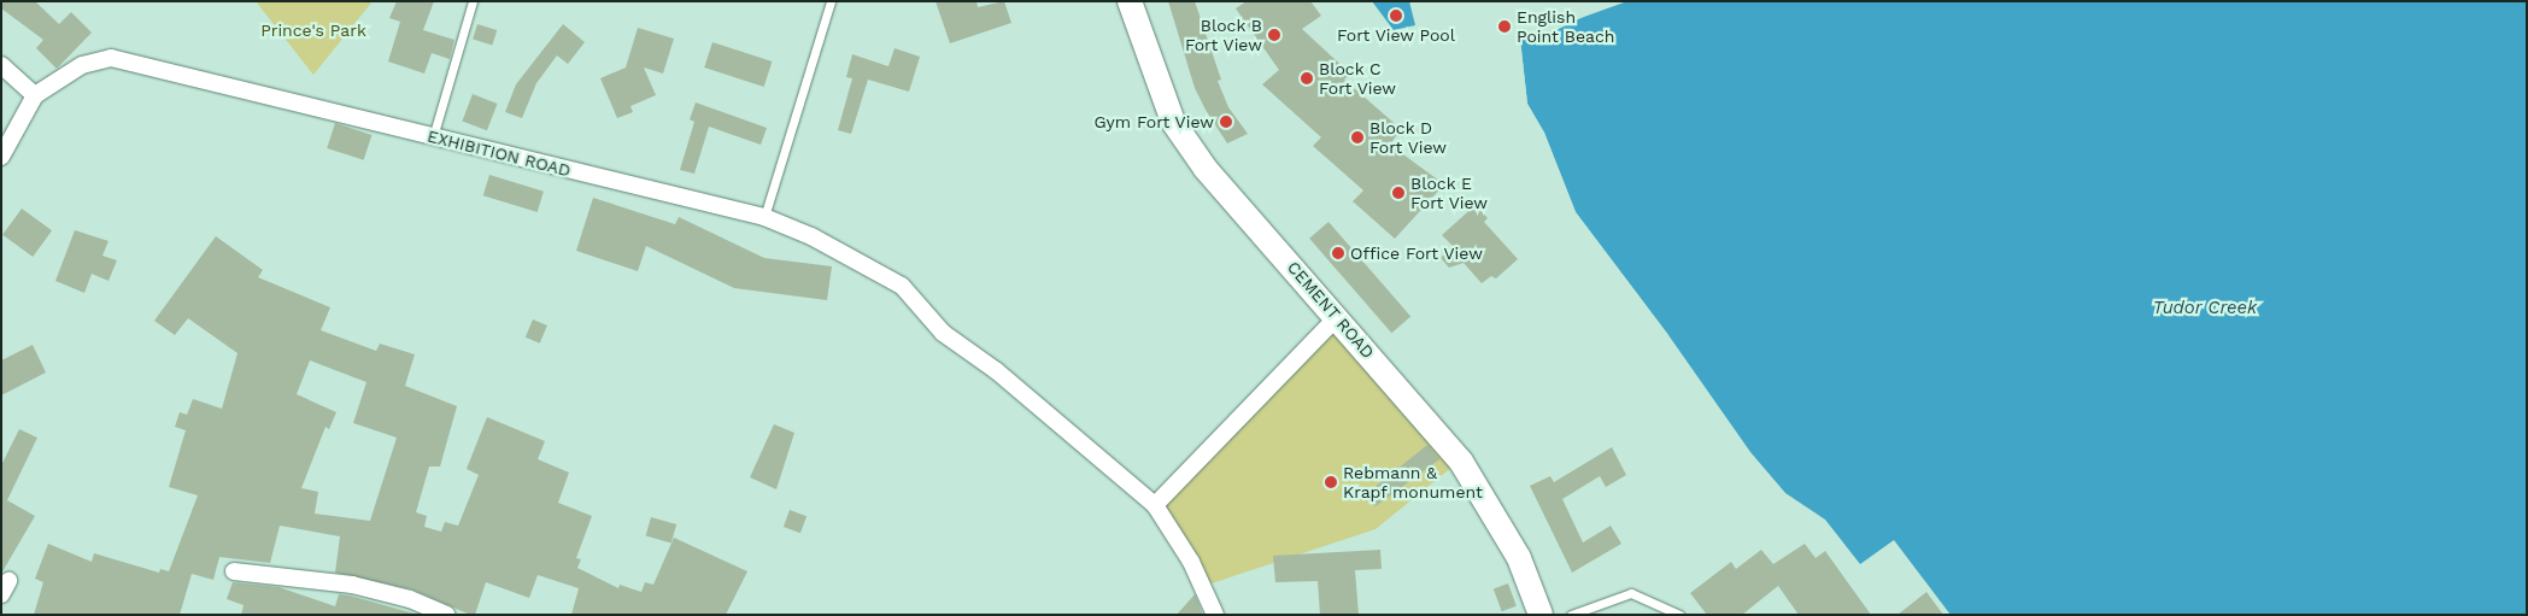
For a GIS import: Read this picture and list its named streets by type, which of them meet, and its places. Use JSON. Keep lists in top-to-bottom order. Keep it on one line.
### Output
{"streets":{"main road":["CEMENT ROAD"],"street":["EXHIBITION ROAD"]},"water":["Tudor Creek"],"parks":["Prince's Park"],"places":["Fort View Pool","English Point Beach","Block B Fort View","Block C Fort View","Gym Fort View","Block D Fort View","Block E Fort View","Office Fort View","Rebmann & Krapf monument"]}
